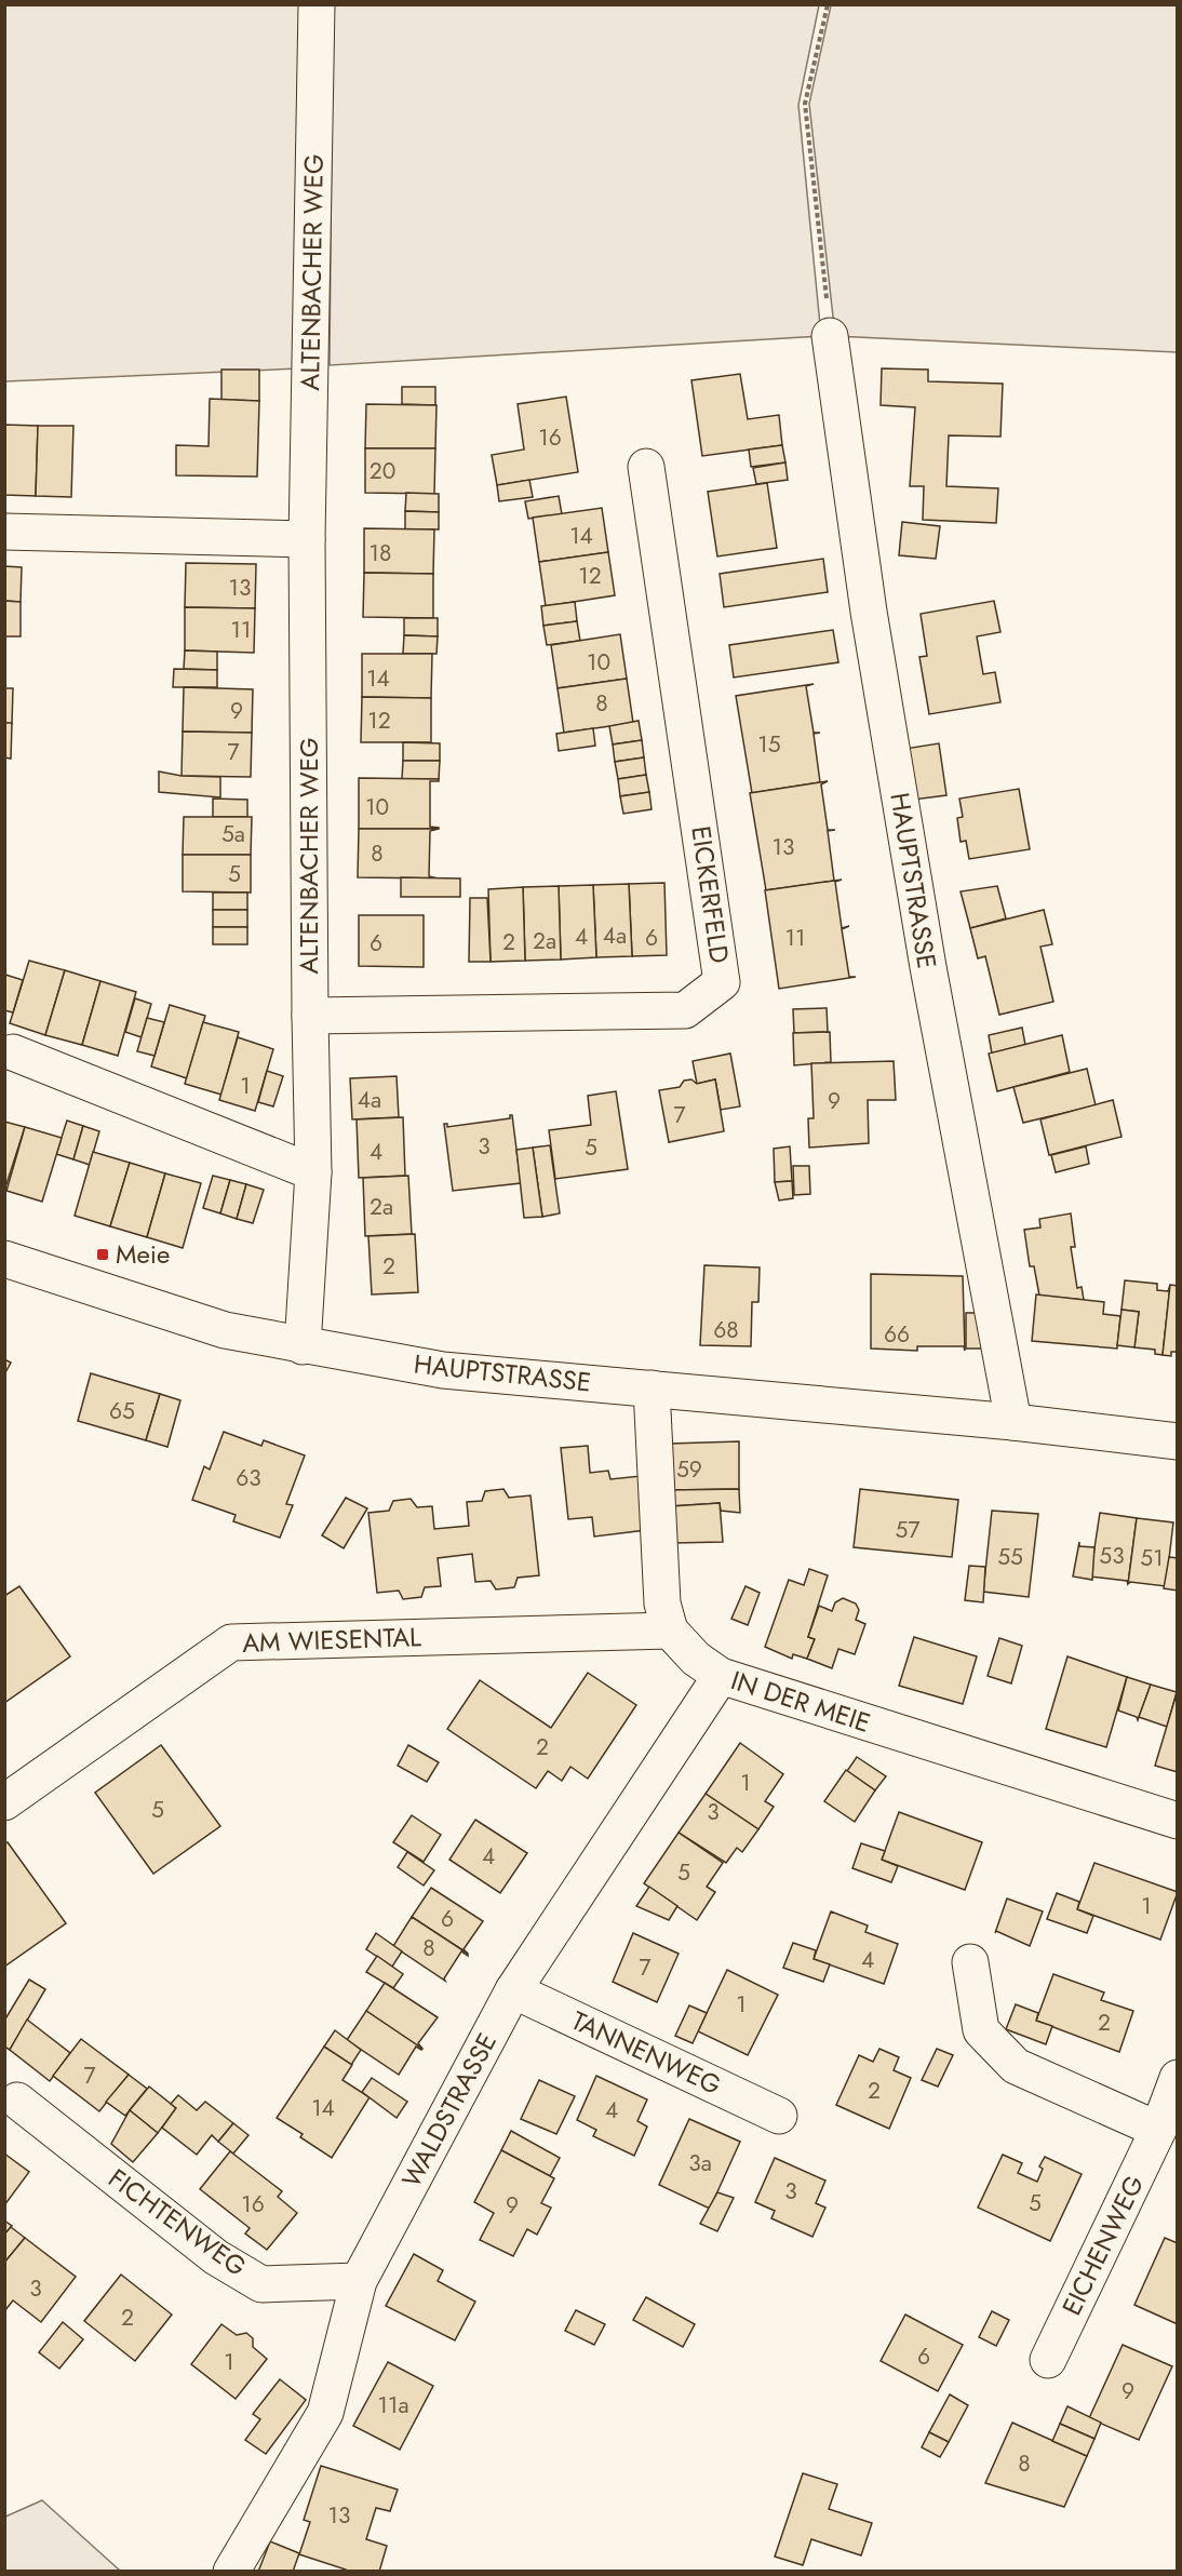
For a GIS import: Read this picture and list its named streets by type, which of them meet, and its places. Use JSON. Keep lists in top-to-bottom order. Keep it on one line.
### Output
{"streets":{"street":["ALTENBACHER WEG","HAUPTSTRASSE","EICKERFELD","AM WIESENTAL","IN DER MEIE","TANNENWEG","WALDSTRASSE","FICHTENWEG","EICHENWEG"]},"crossings":[["ALTENBACHER WEG","HAUPTSTRASSE"],["ALTENBACHER WEG","EICKERFELD"],["HAUPTSTRASSE","IN DER MEIE"],["AM WIESENTAL","IN DER MEIE"],["IN DER MEIE","WALDSTRASSE"],["TANNENWEG","WALDSTRASSE"],["WALDSTRASSE","FICHTENWEG"]],"places":{"transit":["Meie"]},"house_numbers":["16","20","14","18","12","13","11","10","14","8","9","12","15","7","10","5a","13","8","5","4a","4","6","11","2a","2","6","1","4a","9","7","3","5","4","2a","2","68","66","65","59","63","57","53","55","51","2","1","5","3","4","5","1","6","8","4","7","1","2","7","2","14","4","3a","3","5","16","9","3","2","6","1","9","11a","8","13"]}
